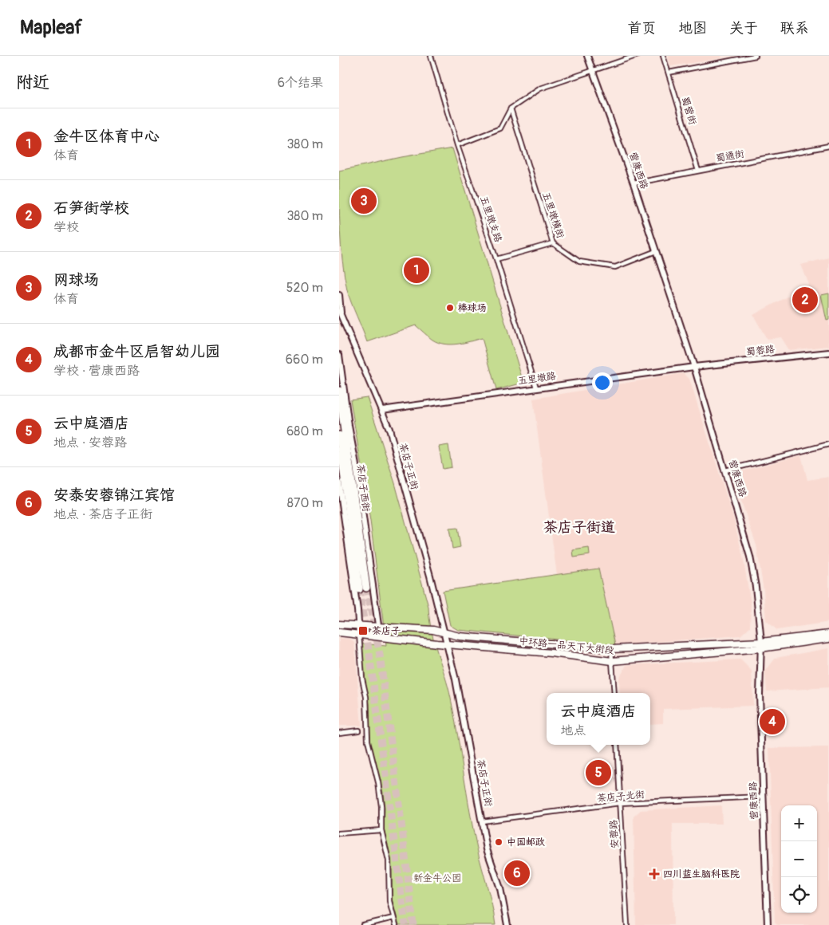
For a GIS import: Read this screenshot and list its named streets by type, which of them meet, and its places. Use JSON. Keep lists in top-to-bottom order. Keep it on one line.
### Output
{"streets":{"highway":["茶店子西街"],"main road":["中环路一品天下大街段"],"street":["蜀营街","蜀通街","营康西路","五里墩横街","五里墩支路","蜀蓉路","五里墩路","茶店子正街","茶店子北街","安蓉路"]},"crossings":[["蜀营街","蜀通街"],["蜀通街","营康西路"],["营康西路","五里墩横街"],["营康西路","蜀蓉路"],["营康西路","五里墩路"],["营康西路","中环路一品天下大街段"],["营康西路","茶店子北街"],["五里墩支路","五里墩路"],["蜀蓉路","五里墩路"],["五里墩路","茶店子正街"],["茶店子正街","中环路一品天下大街段"],["茶店子正街","茶店子北街"],["茶店子北街","安蓉路"]],"districts":["茶店子街道"],"parks":["新金牛公园"],"places":{"other":["棒球场","中国邮政"],"transit":["茶店子"],"health":["四川蓝生脑科医院"]},"page":{"header":"Mapleaf","nav":["首页","地图","关于","联系"],"heading":["附近","6个结果"],"list":[{"mark":"1","name":"金牛区体育中心","note":"体育","value":"380 m"},{"mark":"2","name":"石笋街学校","note":"学校","value":"380 m"},{"mark":"3","name":"网球场","note":"体育","value":"520 m"},{"mark":"4","name":"成都市金牛区启智幼儿园","note":"学校 · 营康西路","value":"660 m"},{"mark":"5","name":"云中庭酒店","note":"地点 · 安蓉路","value":"680 m"},{"mark":"6","name":"安泰安蓉锦江宾馆","note":"地点 · 茶店子正街","value":"870 m"}],"pins":["3","1","2","4","5","6"],"popup":["云中庭酒店","地点"],"map_buttons":["+","−"]}}
